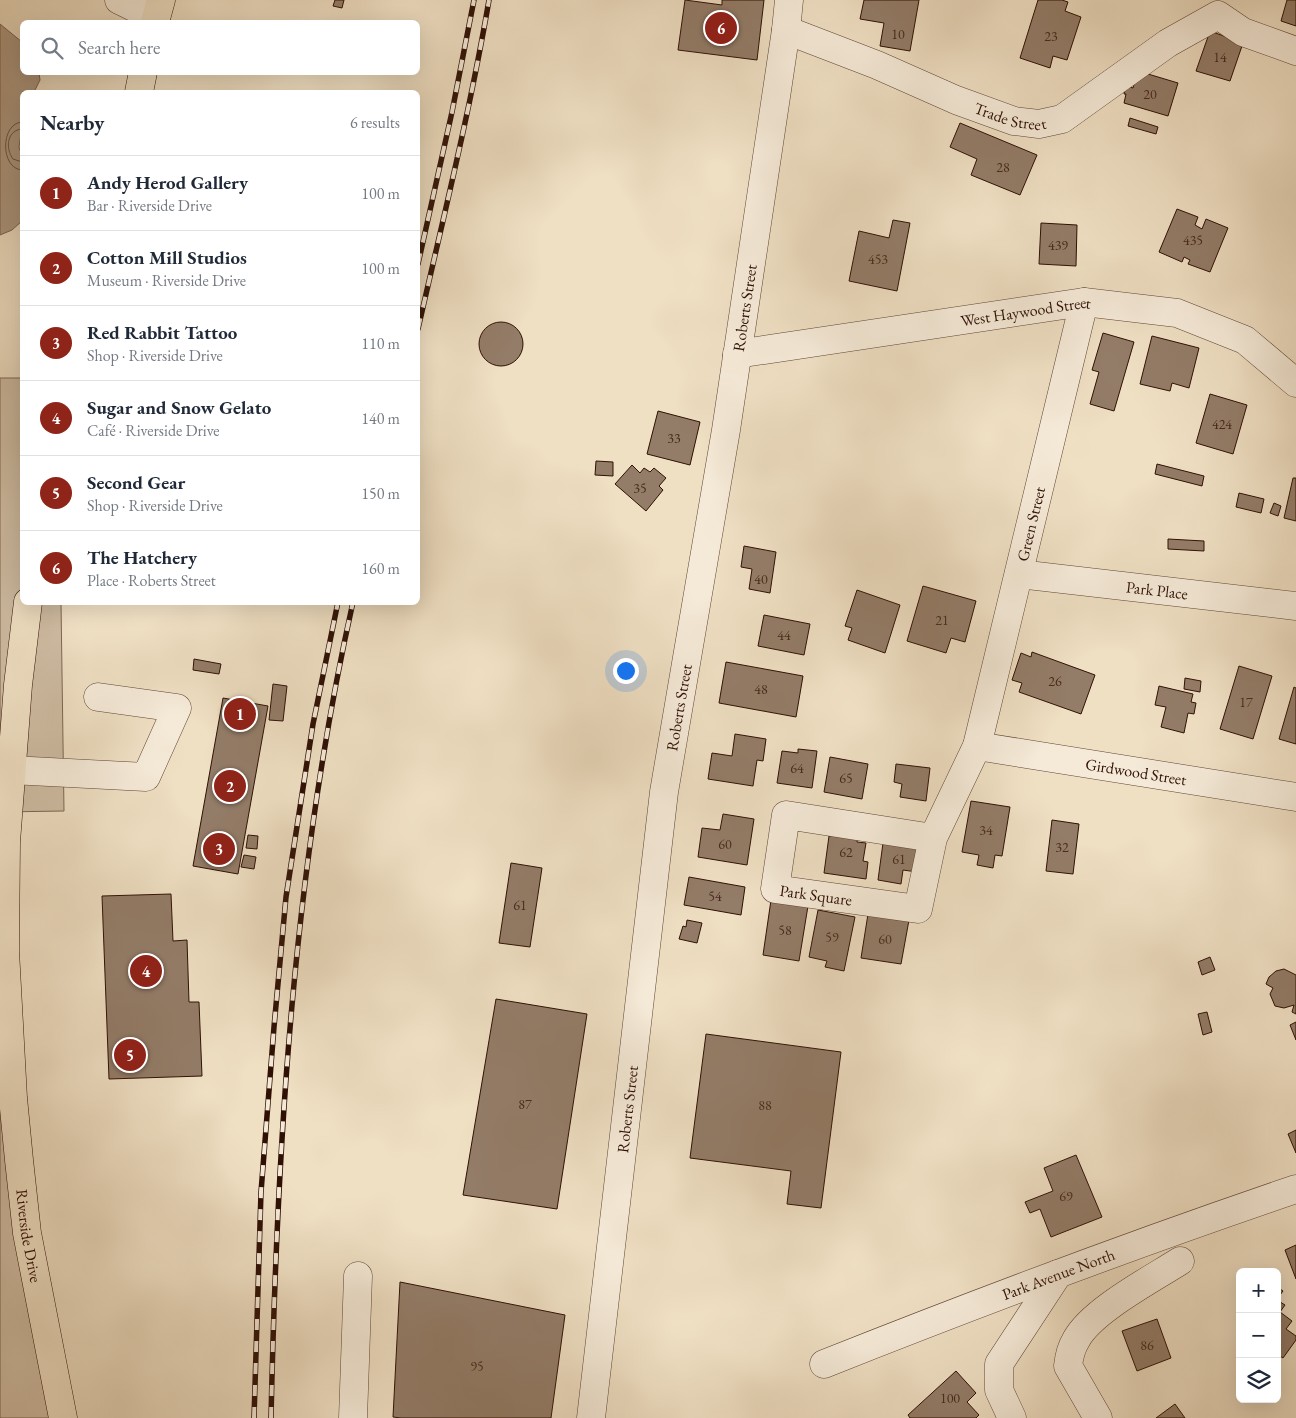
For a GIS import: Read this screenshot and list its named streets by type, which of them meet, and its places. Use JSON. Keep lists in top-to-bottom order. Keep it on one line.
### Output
{"streets":{"main road":["Riverside Drive"],"street":["Trade Street","Roberts Street","West Haywood Street","Green Street","Park Place","Girdwood Street","Park Square","Park Avenue North"]},"crossings":[["Trade Street","Roberts Street"],["Roberts Street","West Haywood Street"],["West Haywood Street","Green Street"],["Green Street","Park Place"],["Green Street","Girdwood Street"],["Green Street","Park Square"],["Girdwood Street","Park Square"]],"house_numbers":["10","23","14","20","28","435","439","453","424","33","35","40","21","44","26","48","17","64","65","34","60","32","62","61","54","61","58","59","60","87","88","69","86","95","100"],"page":{"pins":["6","1","2","3","4","5"],"search":"Search here","heading":["Nearby","6 results"],"list":[{"mark":"1","name":"Andy Herod Gallery","note":"Bar · Riverside Drive","value":"100 m"},{"mark":"2","name":"Cotton Mill Studios","note":"Museum · Riverside Drive","value":"100 m"},{"mark":"3","name":"Red Rabbit Tattoo","note":"Shop · Riverside Drive","value":"110 m"},{"mark":"4","name":"Sugar and Snow Gelato","note":"Café · Riverside Drive","value":"140 m"},{"mark":"5","name":"Second Gear","note":"Shop · Riverside Drive","value":"150 m"},{"mark":"6","name":"The Hatchery","note":"Place · Roberts Street","value":"160 m"}],"map_buttons":["+","−"]}}
